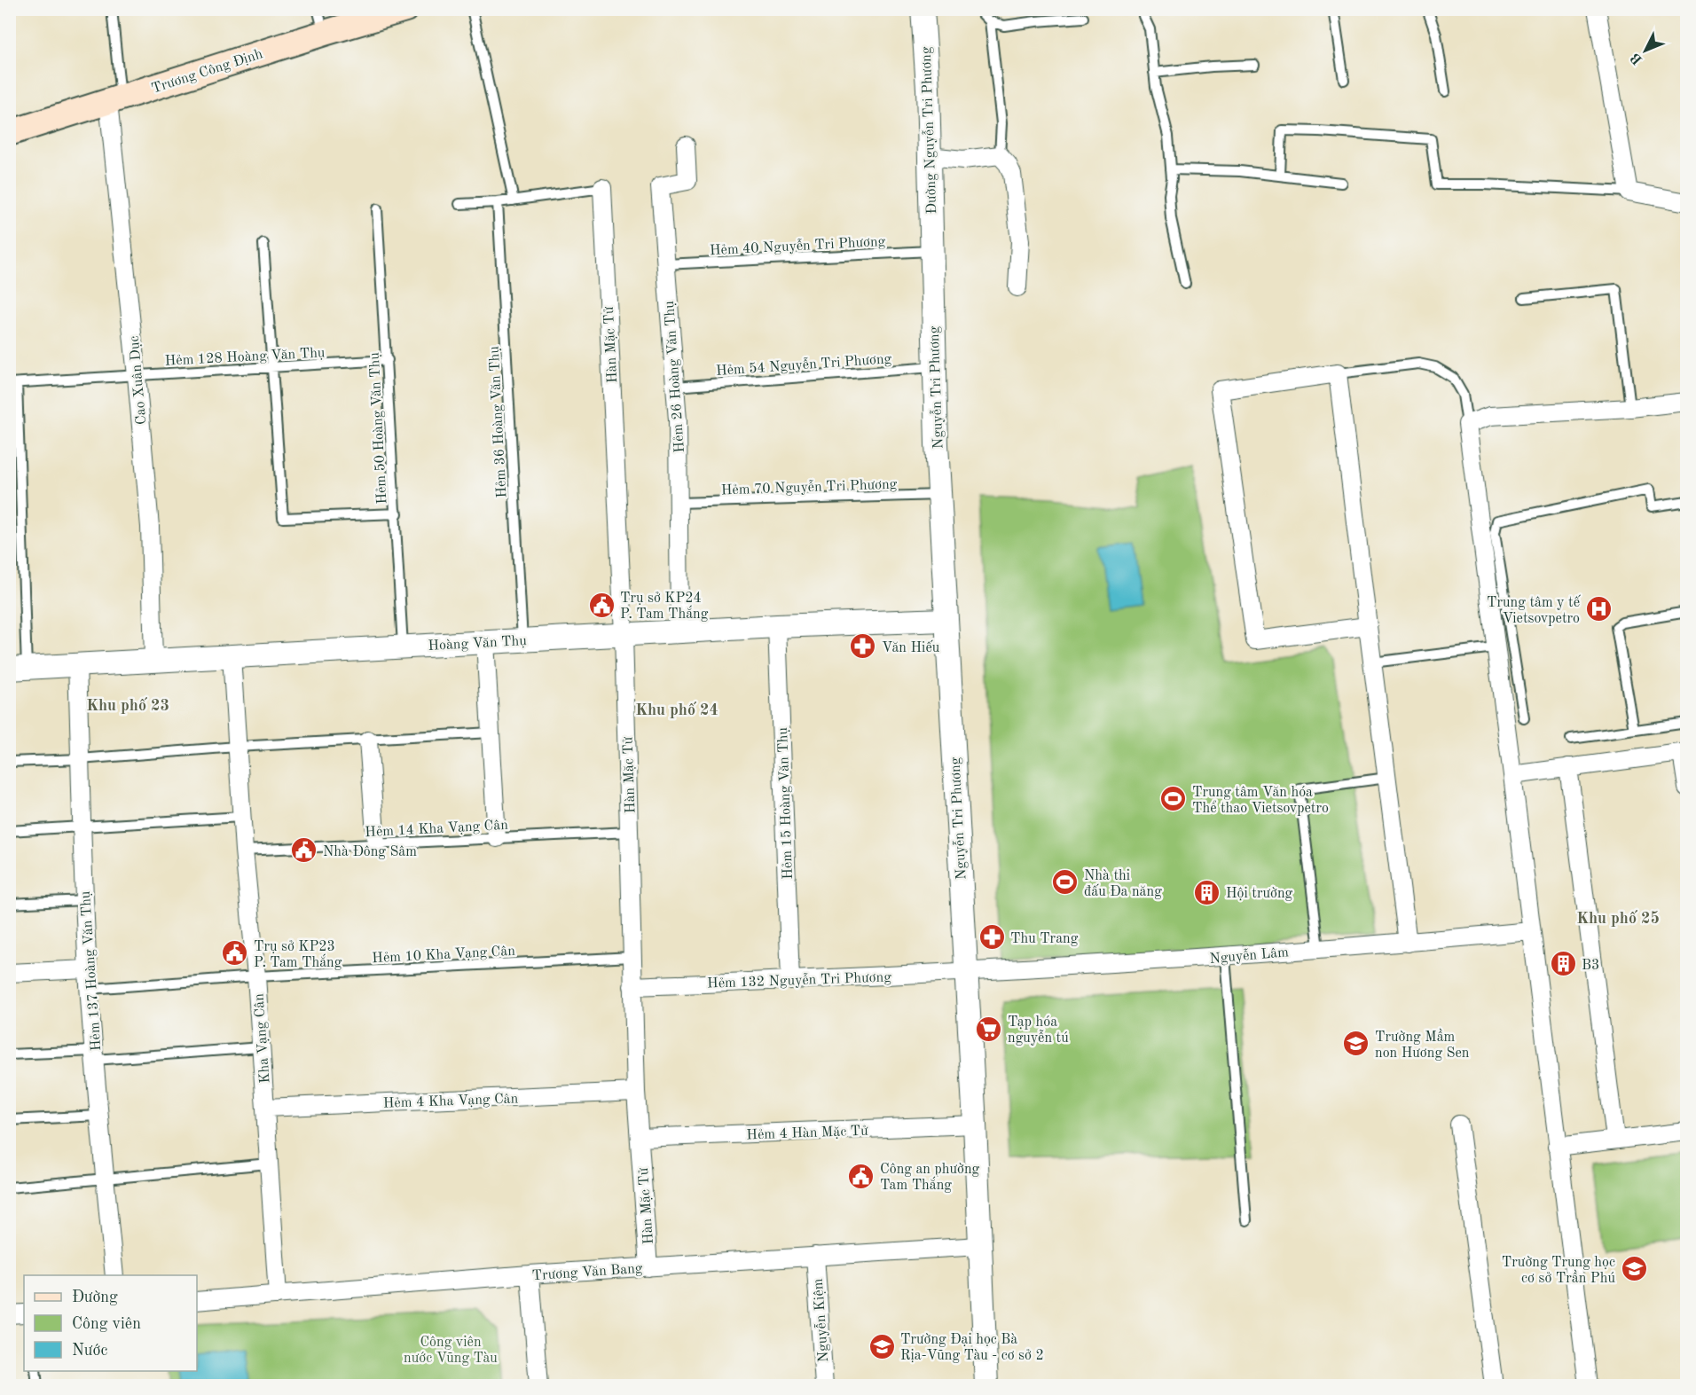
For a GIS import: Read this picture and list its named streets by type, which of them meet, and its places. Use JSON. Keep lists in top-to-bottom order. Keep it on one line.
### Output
{"streets":{"main road":["Trương Công Định"],"street":["Đường Nguyễn Tri Phương","Hàn Mặc Tử","Hẻm 26 Hoàng Văn Thụ","Cao Xuân Dục","Nguyễn Tri Phương","Hoàng Văn Thụ","Hẻm 15 Hoàng Văn Thụ","Nguyễn Lâm","Hẻm 137 Hoàng Văn Thụ","Hẻm 132 Nguyễn Tri Phương","Kha Vạng Cân","Hẻm 4 Kha Vạng Cân","Hẻm 4 Hàn Mặc Tử","Trương Văn Bang","Nguyễn Kiệm"],"lane":["Hẻm 40 Nguyễn Tri Phương","Hẻm 128 Hoàng Văn Thụ","Hẻm 54 Nguyễn Tri Phương","Hẻm 36 Hoàng Văn Thụ","Hẻm 50 Hoàng Văn Thụ","Hẻm 70 Nguyễn Tri Phương","Hẻm 14 Kha Vạng Cân","Hẻm 10 Kha Vạng Cân"]},"crossings":[["Trương Công Định","Cao Xuân Dục"],["Đường Nguyễn Tri Phương","Hẻm 40 Nguyễn Tri Phương"],["Đường Nguyễn Tri Phương","Nguyễn Tri Phương"],["Hẻm 40 Nguyễn Tri Phương","Hẻm 26 Hoàng Văn Thụ"],["Hẻm 40 Nguyễn Tri Phương","Nguyễn Tri Phương"],["Hàn Mặc Tử","Hoàng Văn Thụ"],["Hàn Mặc Tử","Hẻm 14 Kha Vạng Cân"],["Hàn Mặc Tử","Hẻm 10 Kha Vạng Cân"],["Hàn Mặc Tử","Hẻm 132 Nguyễn Tri Phương"],["Hàn Mặc Tử","Hẻm 4 Kha Vạng Cân"],["Hàn Mặc Tử","Hẻm 4 Hàn Mặc Tử"],["Hàn Mặc Tử","Trương Văn Bang"],["Hẻm 128 Hoàng Văn Thụ","Cao Xuân Dục"],["Hẻm 128 Hoàng Văn Thụ","Hẻm 50 Hoàng Văn Thụ"],["Hẻm 54 Nguyễn Tri Phương","Hẻm 26 Hoàng Văn Thụ"],["Hẻm 54 Nguyễn Tri Phương","Nguyễn Tri Phương"],["Hẻm 26 Hoàng Văn Thụ","Hẻm 70 Nguyễn Tri Phương"],["Hẻm 26 Hoàng Văn Thụ","Hoàng Văn Thụ"],["Cao Xuân Dục","Hoàng Văn Thụ"],["Nguyễn Tri Phương","Hẻm 70 Nguyễn Tri Phương"],["Nguyễn Tri Phương","Hoàng Văn Thụ"],["Nguyễn Tri Phương","Nguyễn Lâm"],["Nguyễn Tri Phương","Hẻm 132 Nguyễn Tri Phương"],["Nguyễn Tri Phương","Hẻm 4 Hàn Mặc Tử"],["Nguyễn Tri Phương","Trương Văn Bang"],["Hẻm 36 Hoàng Văn Thụ","Hoàng Văn Thụ"],["Hẻm 50 Hoàng Văn Thụ","Hoàng Văn Thụ"],["Hoàng Văn Thụ","Hẻm 15 Hoàng Văn Thụ"],["Hoàng Văn Thụ","Hẻm 137 Hoàng Văn Thụ"],["Hoàng Văn Thụ","Kha Vạng Cân"],["Hẻm 15 Hoàng Văn Thụ","Hẻm 132 Nguyễn Tri Phương"],["Hẻm 14 Kha Vạng Cân","Kha Vạng Cân"],["Hẻm 10 Kha Vạng Cân","Hẻm 137 Hoàng Văn Thụ"],["Hẻm 10 Kha Vạng Cân","Kha Vạng Cân"],["Nguyễn Lâm","Hẻm 132 Nguyễn Tri Phương"],["Kha Vạng Cân","Hẻm 4 Kha Vạng Cân"],["Kha Vạng Cân","Trương Văn Bang"],["Trương Văn Bang","Nguyễn Kiệm"]],"districts":["Khu phố 23","Khu phố 24","Khu phố 25"],"parks":["Công viên nước Vũng Tàu"],"places":{"public building":["Trụ sở KP24 P. Tam Thắng","Nhà Đông Sâm","Trụ sở KP23 P. Tam Thắng","Công an phường Tam Thắng"],"hospital":["Trung tâm y tế Vietsovpetro"],"pharmacy":["Văn Hiếu","Thu Trang"],"sports":["Trung tâm Văn hóa Thể thao Vietsovpetro","Nhà thi đấu Đa năng"],"building":["Hội trường","B3"],"supermarket":["Tạp hóa nguyễn tú"],"school or university":["Trường Mầm non Hương Sen","Trường Trung học cơ sở Trần Phú","Trường Đại học Bà Rịa-Vũng Tàu - cơ sở 2"]},"legend":["Đường","Công viên","Nước"],"north":"bottom left"}
